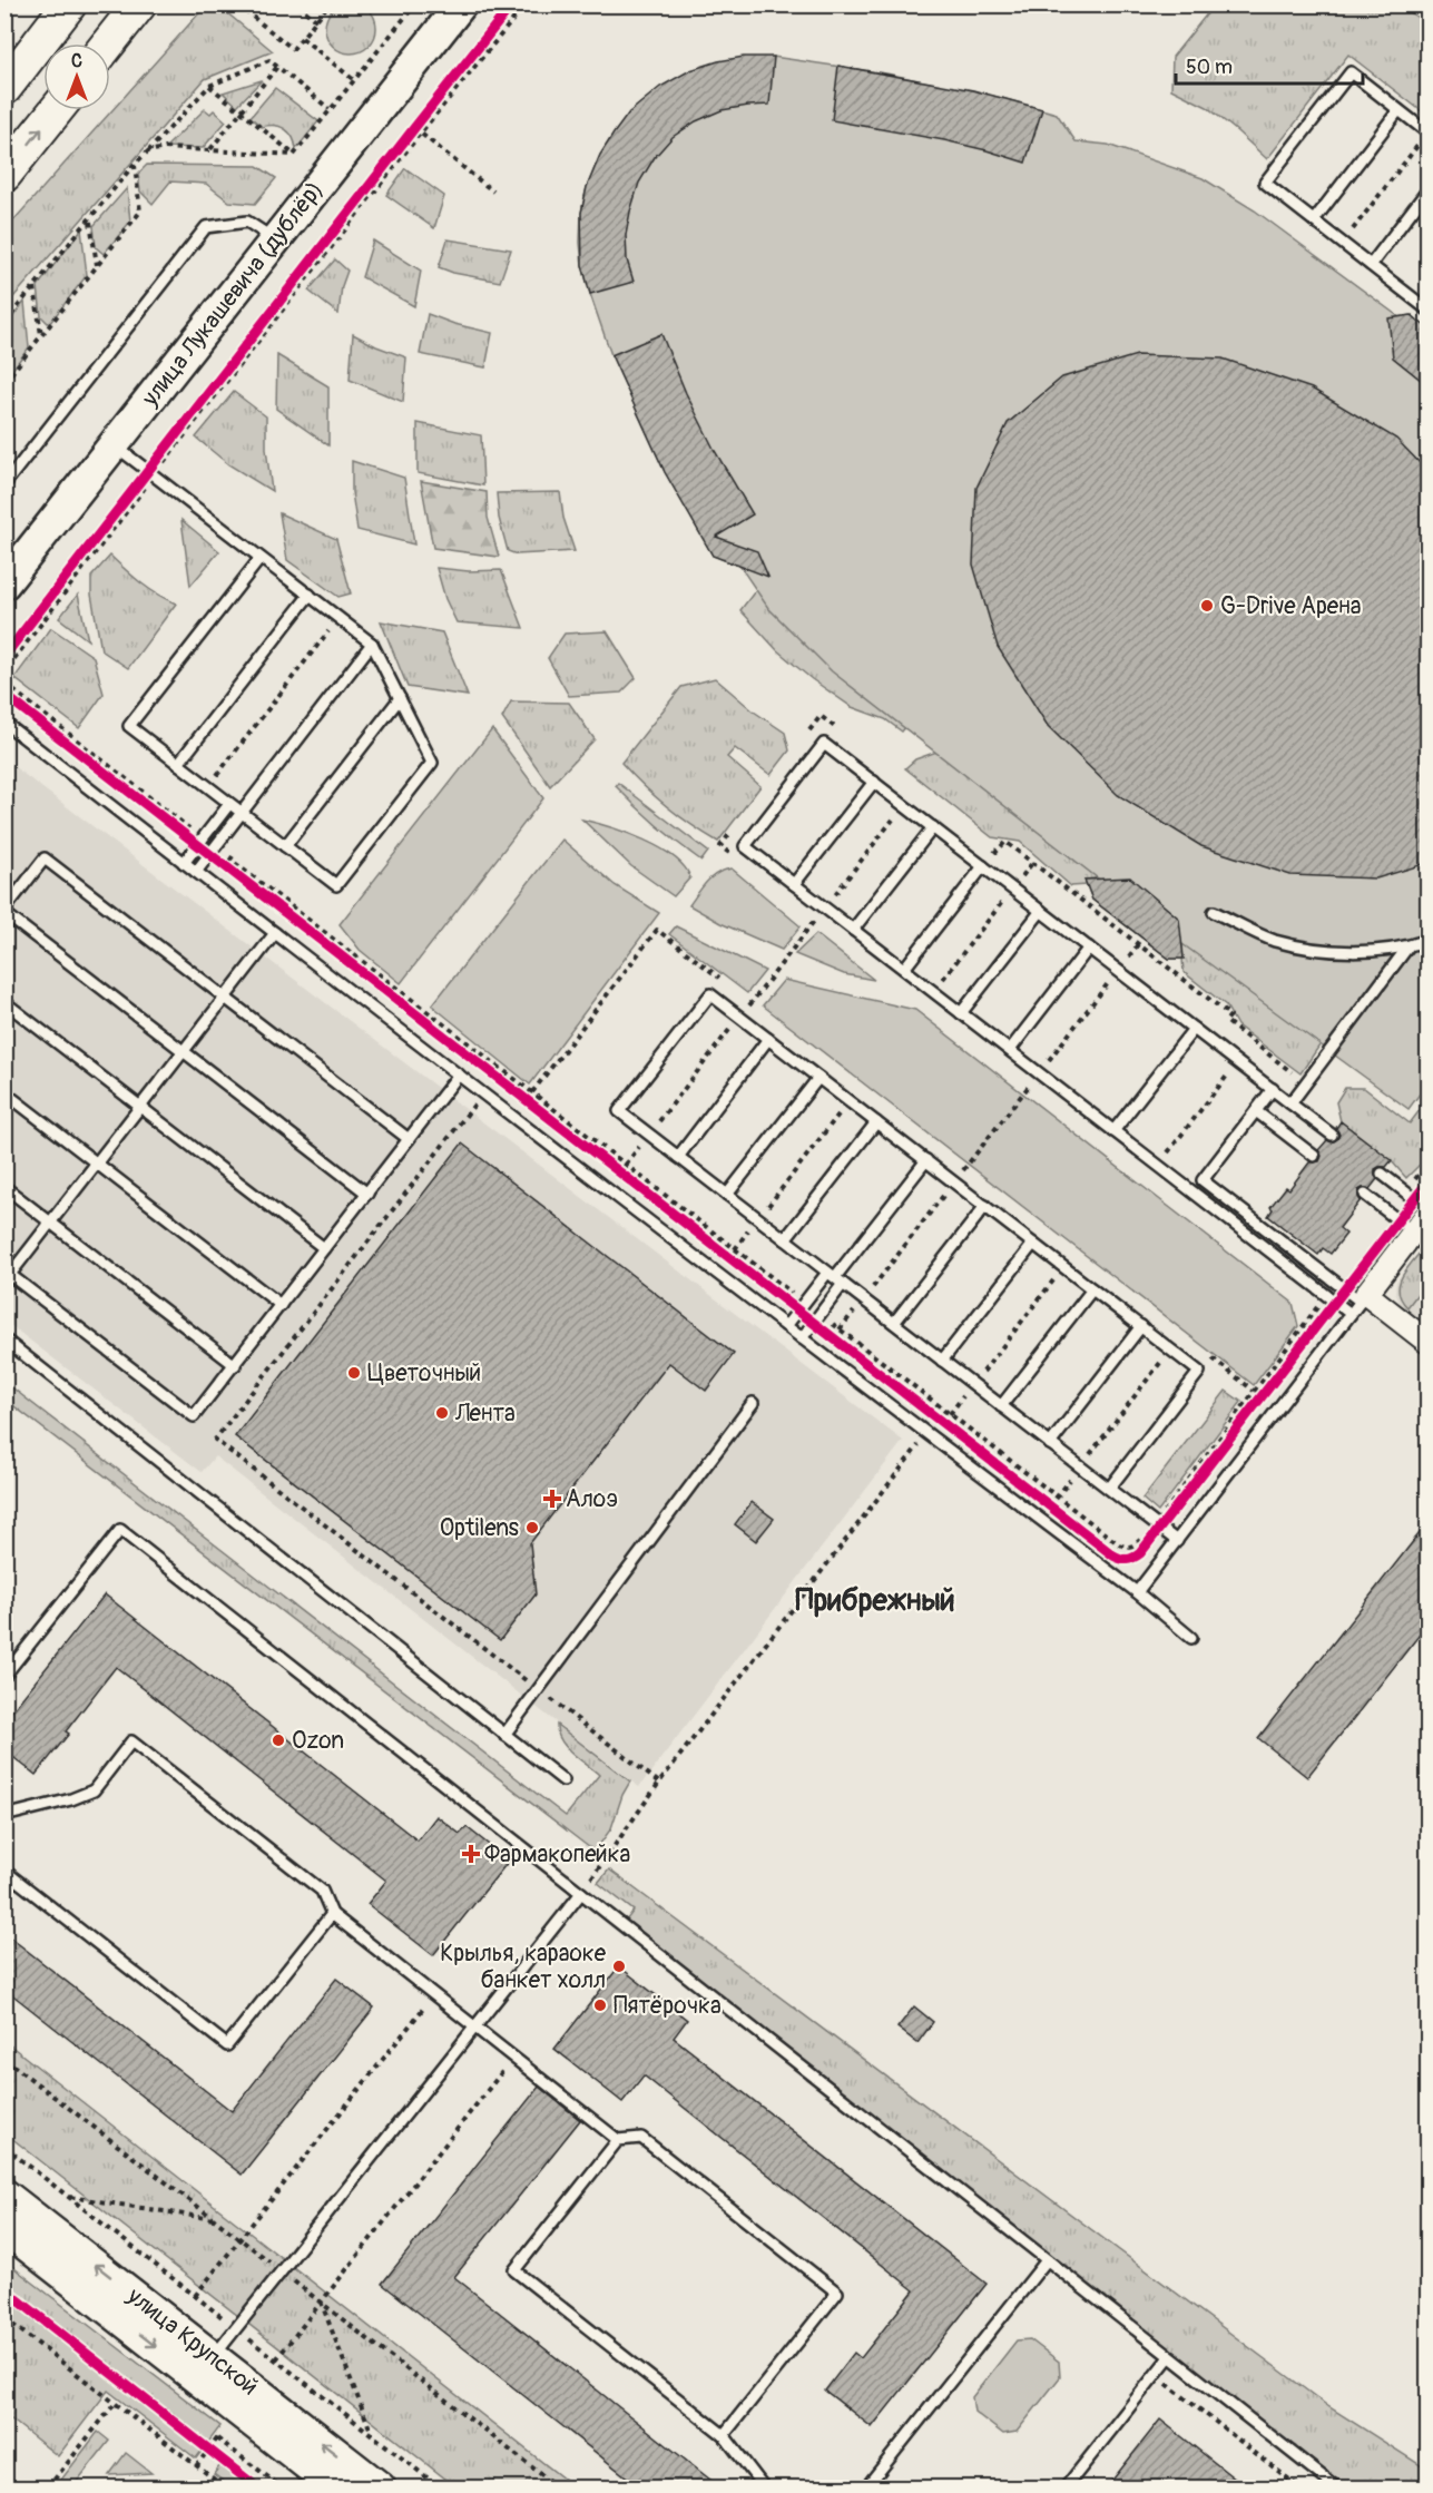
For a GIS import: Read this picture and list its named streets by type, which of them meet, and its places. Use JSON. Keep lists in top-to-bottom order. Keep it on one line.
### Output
{"streets":{"main road":["улица Лукашевича (дублёр)","улица Крупской"]},"districts":["Прибрежный"],"places":{"other":["G-Drive Арена","Цветочный","Лента","Optilens","Ozon","Крылья, караоке банкет холл","Пятёрочка"],"health":["Алоэ","Фармакопейка"]},"scale_bar":"50 m","north":"top"}
